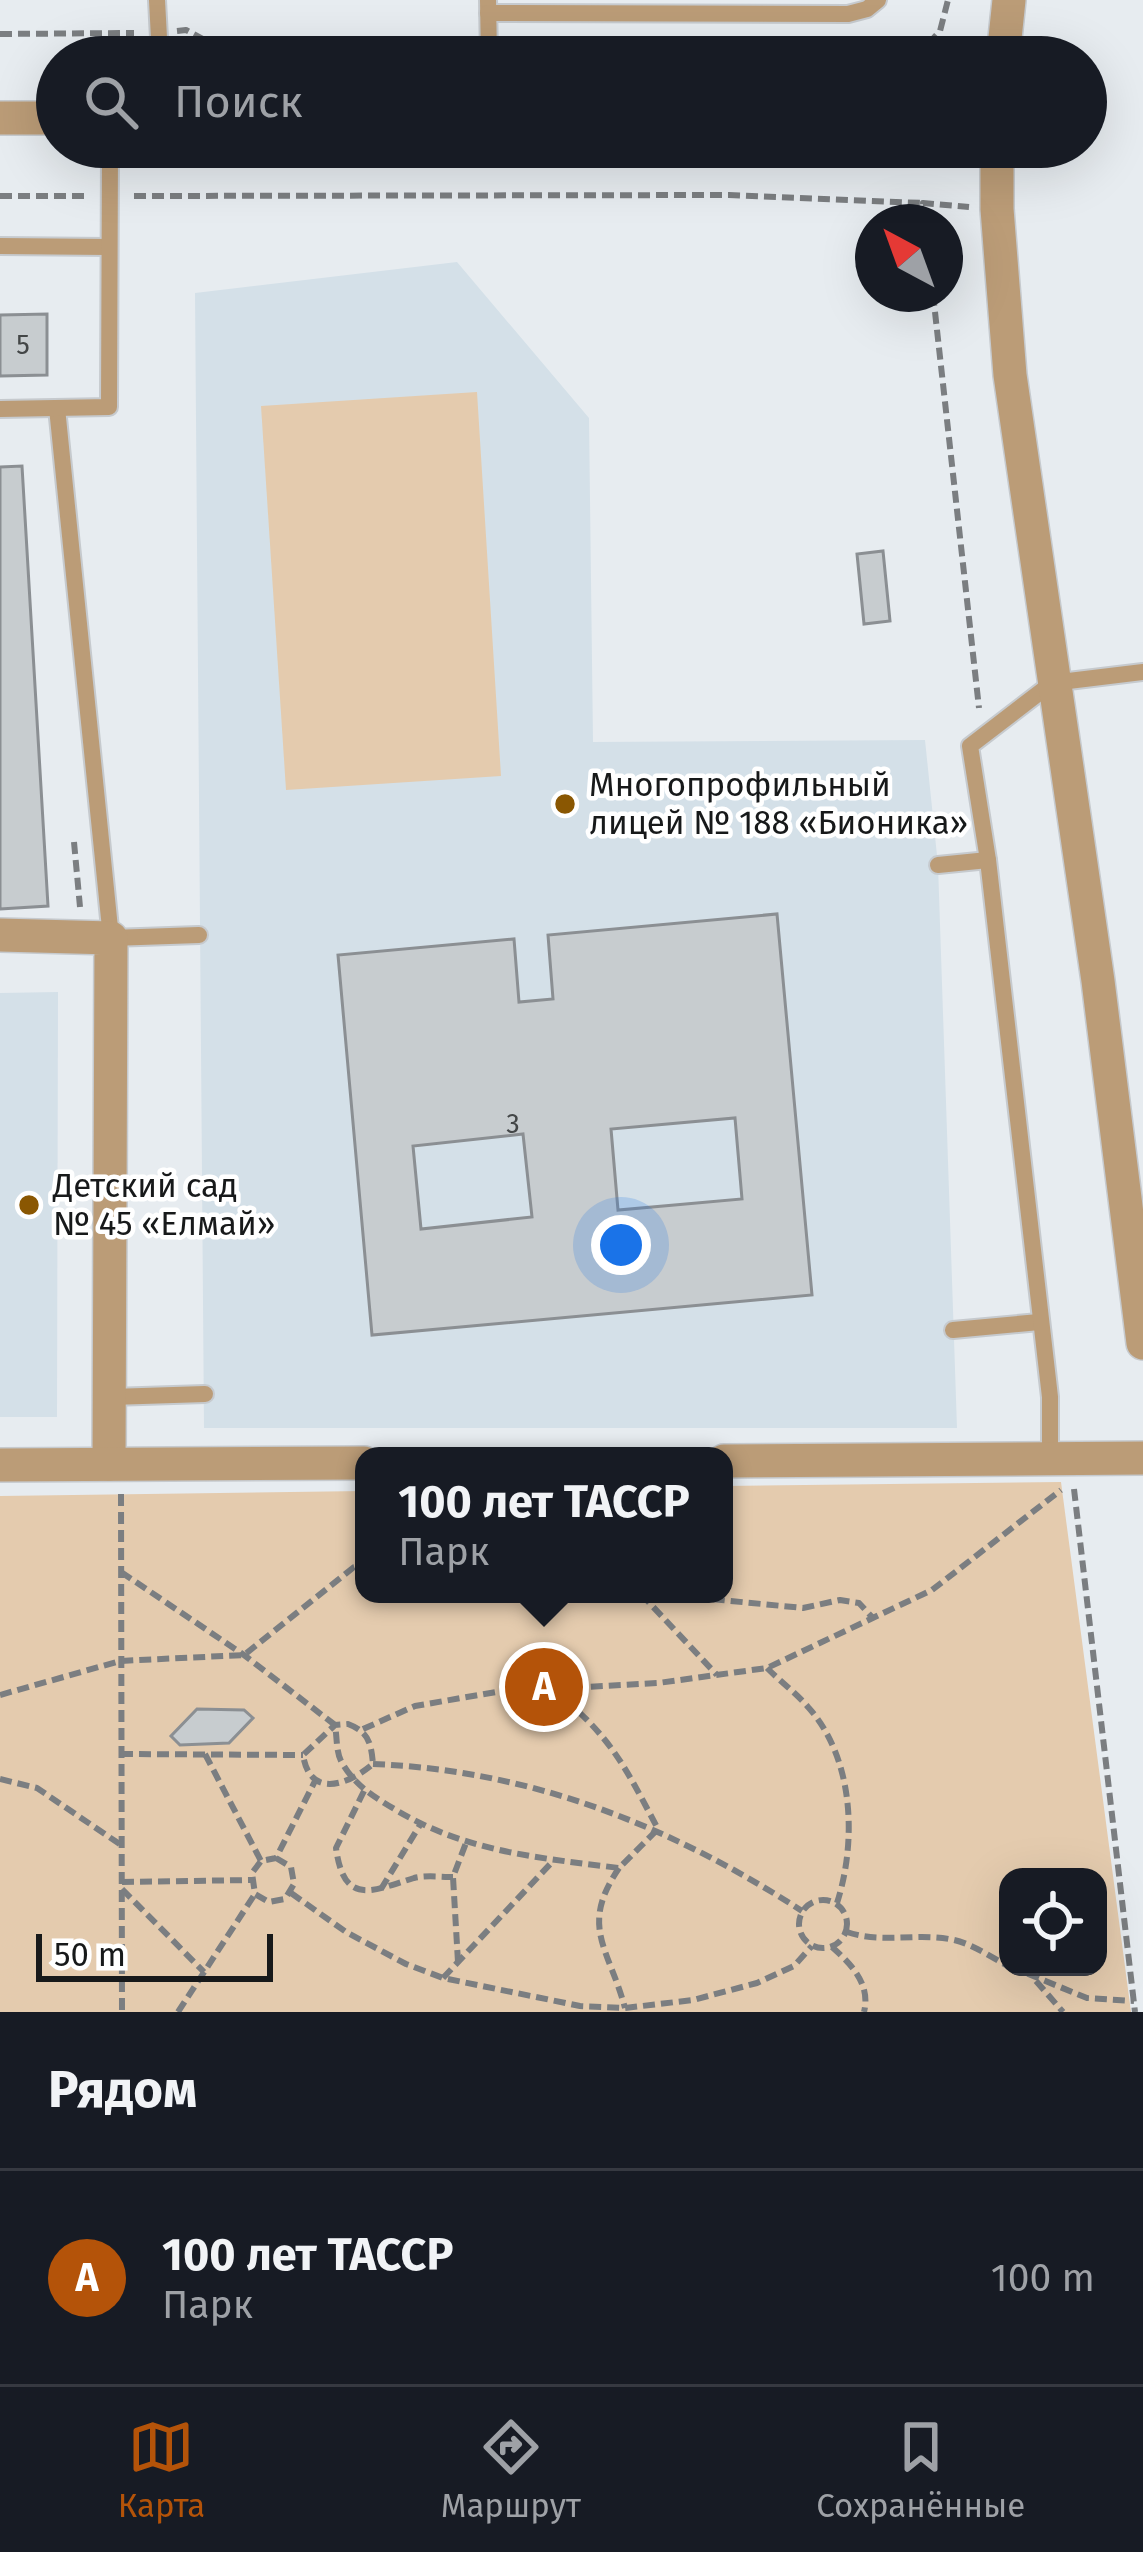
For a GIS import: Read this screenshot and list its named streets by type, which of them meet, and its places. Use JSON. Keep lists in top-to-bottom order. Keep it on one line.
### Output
{"places":["Многопрофильный лицей № 188 «Бионика»","Детский сад № 45 «Елмай»"],"house_numbers":["5","3"],"scale_bar":"50 m","north":"top left","page":{"search":"Поиск","popup":["100 лет ТАССР","Парк"],"pins":"A","scale":"50 m","heading":"Рядом","list":[{"mark":"A","name":"100 лет ТАССР","note":"Парк","value":"100 m"}],"nav":["Карта","Маршрут","Сохранённые"]}}
